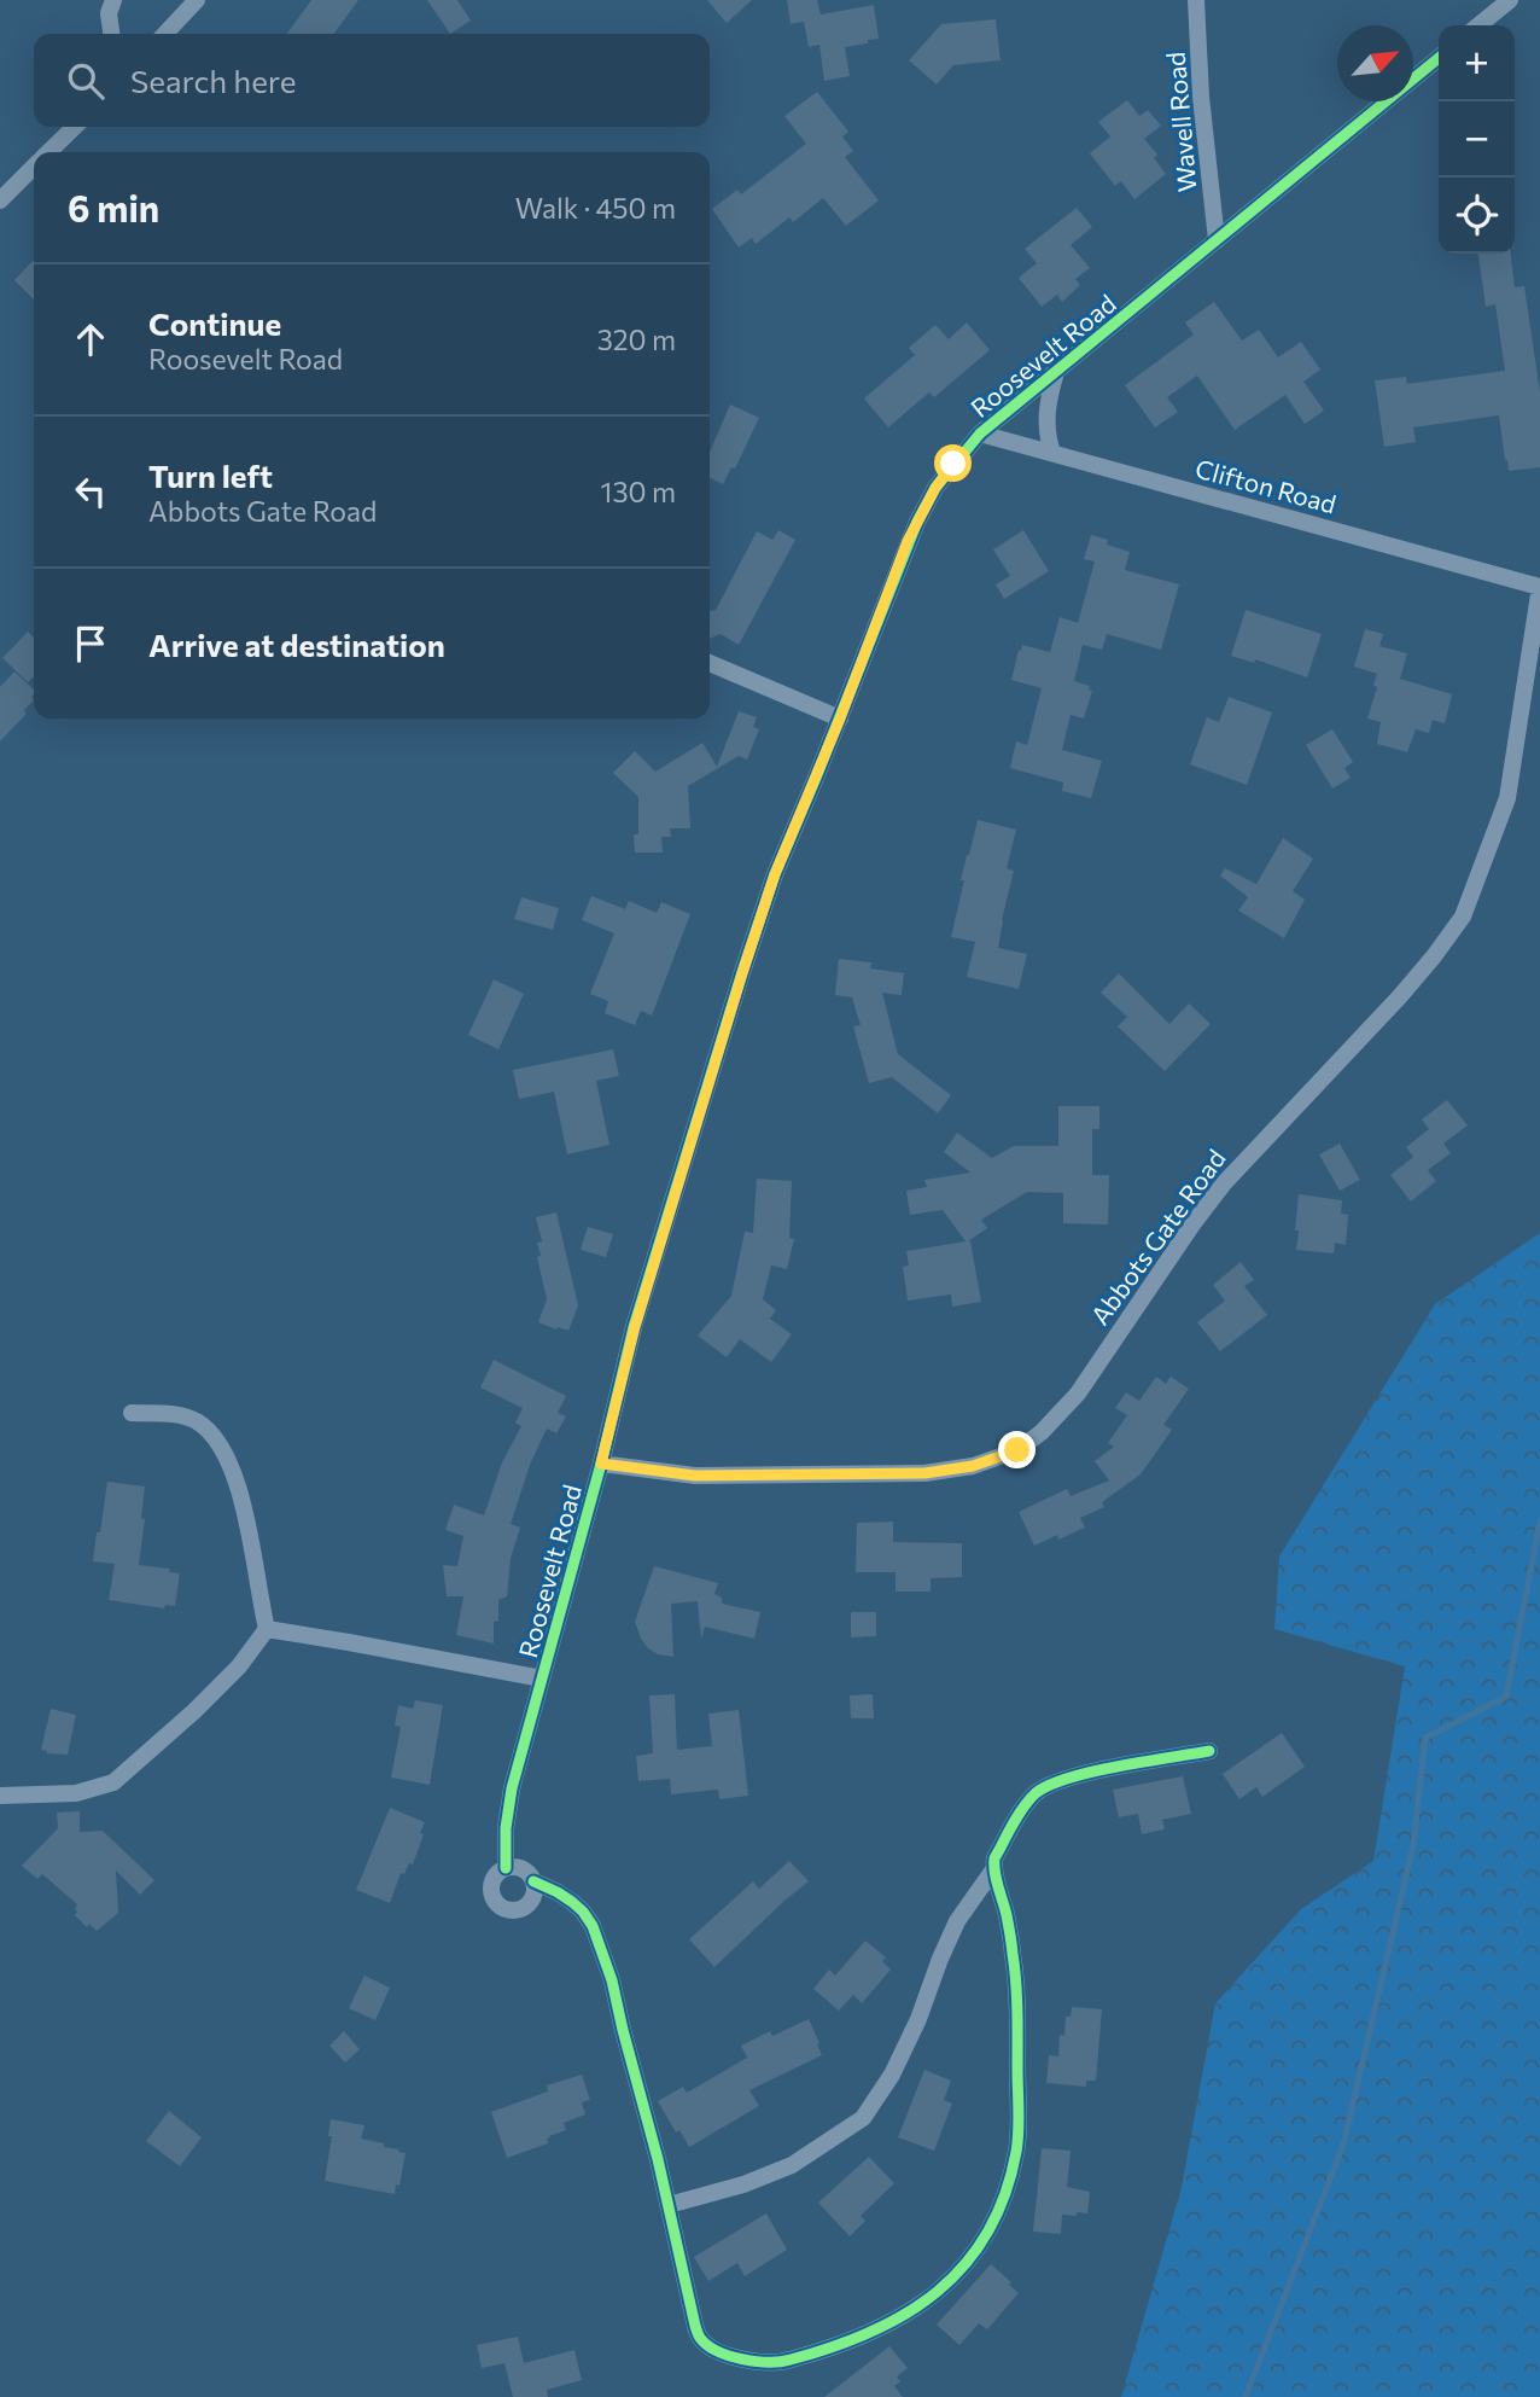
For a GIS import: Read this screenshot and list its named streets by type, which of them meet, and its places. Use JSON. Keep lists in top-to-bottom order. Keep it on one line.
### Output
{"streets":{"street":["Wavell Road","Roosevelt Road","Clifton Road","Abbots Gate Road"]},"crossings":[["Wavell Road","Roosevelt Road"],["Roosevelt Road","Clifton Road"],["Roosevelt Road","Abbots Gate Road"],["Clifton Road","Abbots Gate Road"]],"north":"top right","page":{"map_buttons":["+","−"],"search":"Search here","heading":["6 min","Walk · 450 m"],"list":[["Continue","Roosevelt Road","320 m"],["Turn left","Abbots Gate Road","130 m"],"Arrive at destination"]}}
